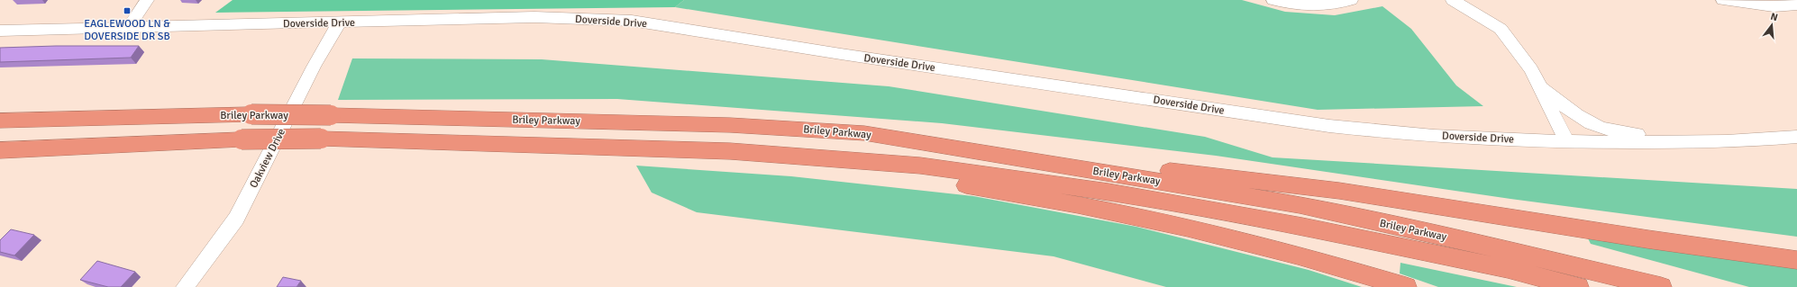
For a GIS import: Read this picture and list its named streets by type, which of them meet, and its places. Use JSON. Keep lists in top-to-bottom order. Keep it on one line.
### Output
{"streets":{"highway":["Briley Parkway"],"street":["Doverside Drive","Oakview Drive"]},"crossings":[["Doverside Drive","Oakview Drive"]],"places":{"transit":["EAGLEWOOD LN & DOVERSIDE DR SB"]},"north":"top"}
